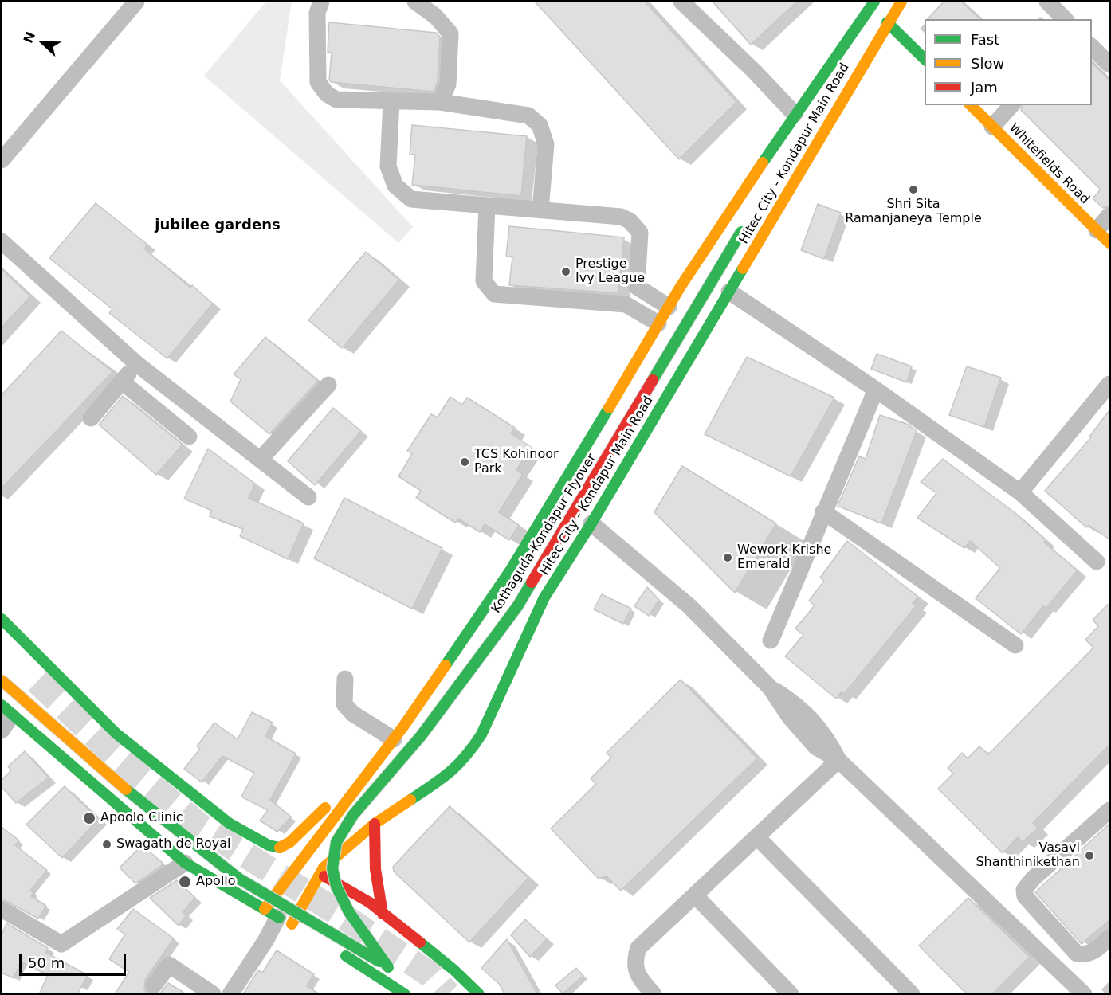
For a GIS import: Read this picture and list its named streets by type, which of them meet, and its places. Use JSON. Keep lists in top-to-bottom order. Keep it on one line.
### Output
{"streets":{"main road":["Hitec City - Kondapur Main Road","Whitefields Road","Kothaguda-Kondapur Flyover"]},"districts":["jubilee gardens"],"places":["Shri Sita Ramanjaneya Temple","Prestige Ivy League","TCS Kohinoor Park","Wework Krishe Emerald","Apoolo Clinic","Swagath de Royal","Vasavi Shanthinikethan","Apollo"],"legend":["Fast","Slow","Jam"],"scale_bar":"50 m","north":"left"}
